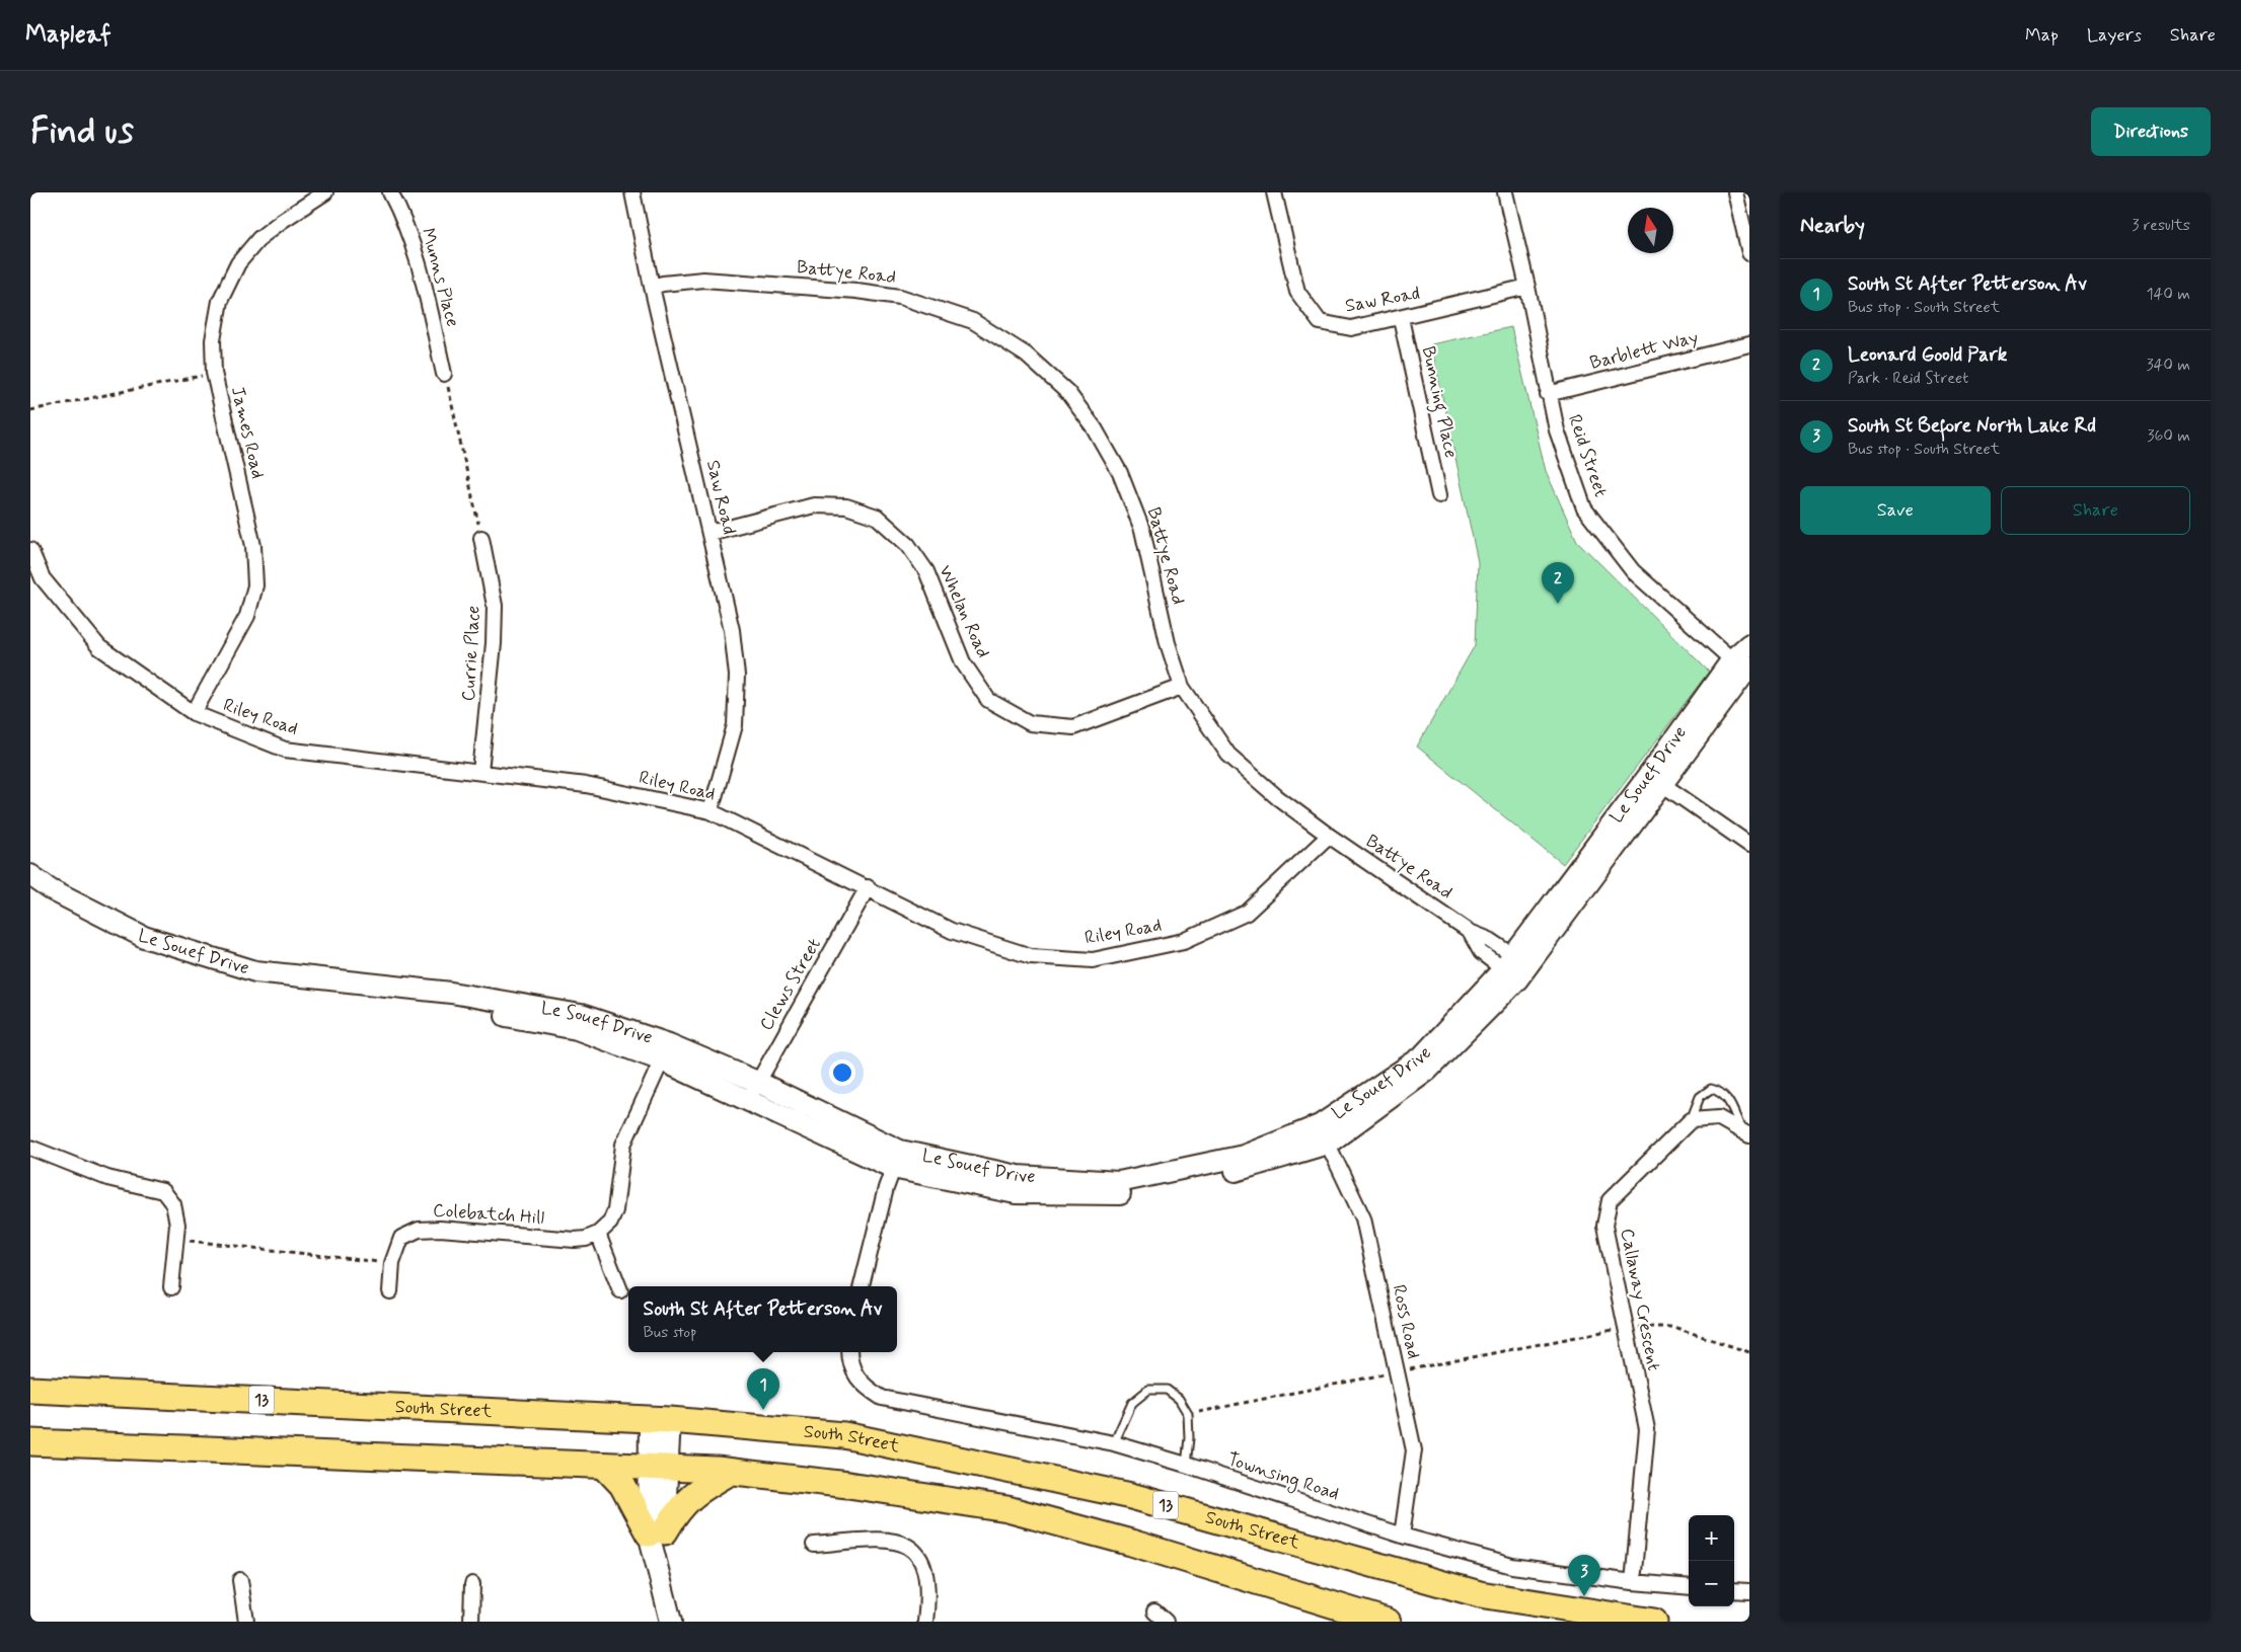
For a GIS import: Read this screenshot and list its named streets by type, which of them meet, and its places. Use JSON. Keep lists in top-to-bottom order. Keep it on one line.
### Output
{"streets":{"highway":["13","South Street"],"street":["Battye Road","Munns Place","Saw Road","Barblett Way","Bunning Place","James Road","Reid Street","Whelan Road","Currie Place","Riley Road","Le Souef Drive","Clews Street","Colebatch Hill","Callaway Crescent","Ross Road","Townsing Road"]},"crossings":[["Battye Road","Saw Road"],["Battye Road","Whelan Road"],["Battye Road","Riley Road"],["Battye Road","Le Souef Drive"],["Saw Road","Bunning Place"],["Saw Road","Reid Street"],["Saw Road","Whelan Road"],["Saw Road","Riley Road"],["Barblett Way","Reid Street"],["James Road","Riley Road"],["Reid Street","Le Souef Drive"],["Currie Place","Riley Road"],["Riley Road","Clews Street"],["Le Souef Drive","Clews Street"],["Le Souef Drive","Ross Road"],["Callaway Crescent","Townsing Road"],["Ross Road","Townsing Road"]],"north":"top","page":{"header":"Mapleaf","nav":["Map","Layers","Share"],"buttons":["Directions",["Save","Share"]],"title":"Find us","heading":["Nearby","3 results"],"list":[{"mark":"1","name":"South St After Petterson Av","note":"Bus stop · South Street","value":"140 m"},{"mark":"2","name":"Leonard Goold Park","note":"Park · Reid Street","value":"340 m"},{"mark":"3","name":"South St Before North Lake Rd","note":"Bus stop · South Street","value":"360 m"}],"pins":["2","1","3"],"popup":["South St After Petterson Av","Bus stop"],"map_buttons":["+","−"]}}
